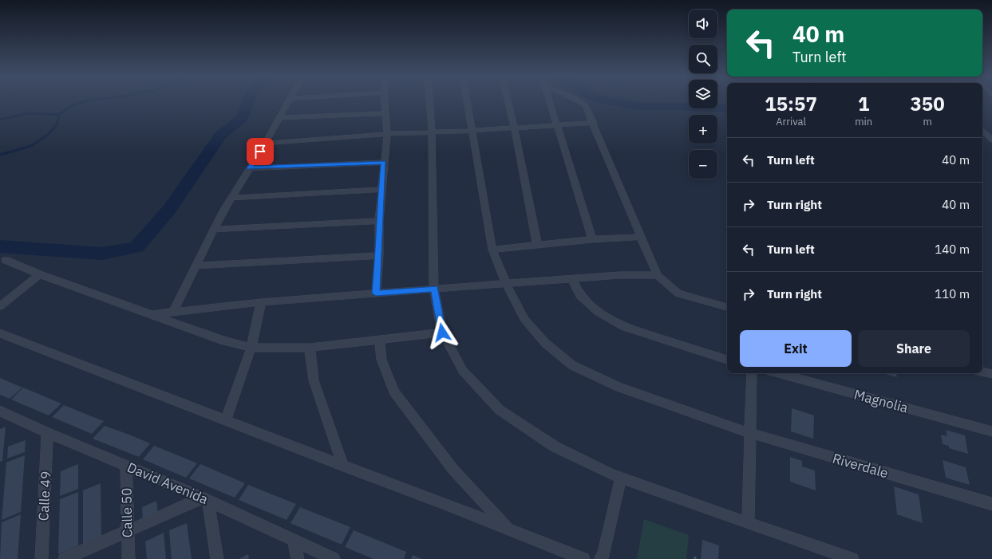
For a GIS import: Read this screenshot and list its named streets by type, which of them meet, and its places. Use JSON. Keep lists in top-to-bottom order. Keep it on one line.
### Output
{"streets":{"street":["Magnolia","Riverdale","David Avenida","Calle 49","Calle 50"]},"crossings":[["David Avenida","Calle 49"],["David Avenida","Calle 50"]],"page":{"map_buttons":["+","−"],"turn":["40 m","Turn left"],"eta":["15:57","Arrival","1","min","350","m"],"list":[{"name":"Turn left","value":"40 m"},{"name":"Turn right","value":"40 m"},{"name":"Turn left","value":"140 m"},{"name":"Turn right","value":"110 m"}],"buttons":["Exit","Share"]}}
